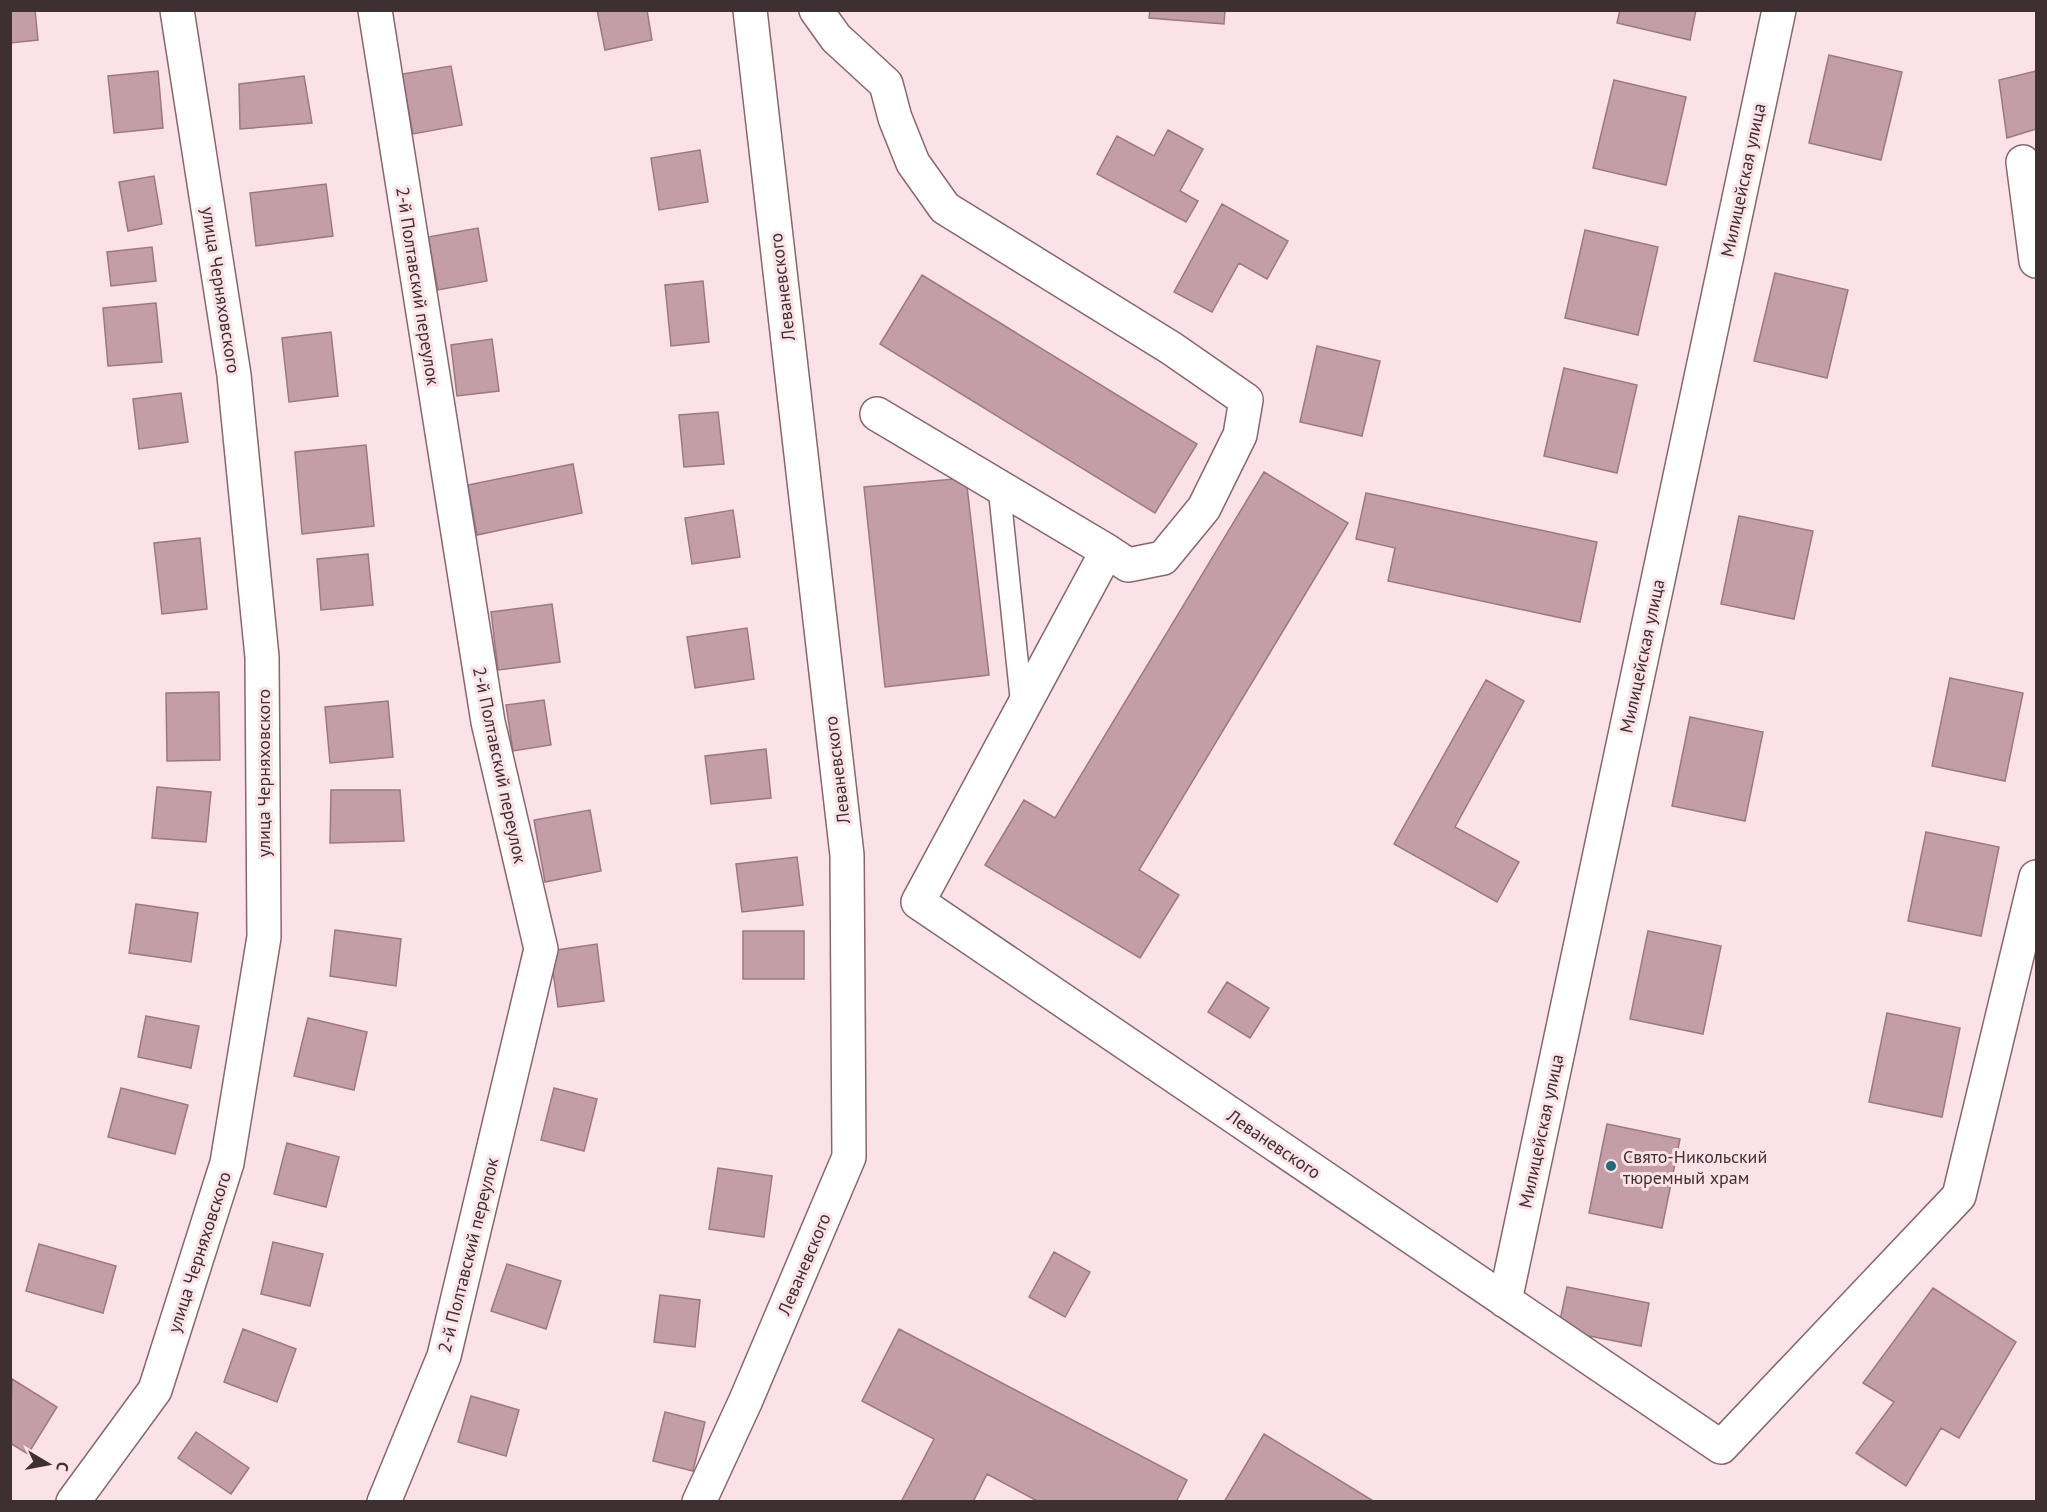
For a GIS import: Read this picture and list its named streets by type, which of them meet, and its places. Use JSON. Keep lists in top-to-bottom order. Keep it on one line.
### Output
{"streets":{"street":["Милицейская улица","2-й Полтавский переулок","Леваневского","улица Черняховского"]},"crossings":[["Милицейская улица","Леваневского"]],"places":["Свято-Никольский тюремный храм"],"north":"right"}
